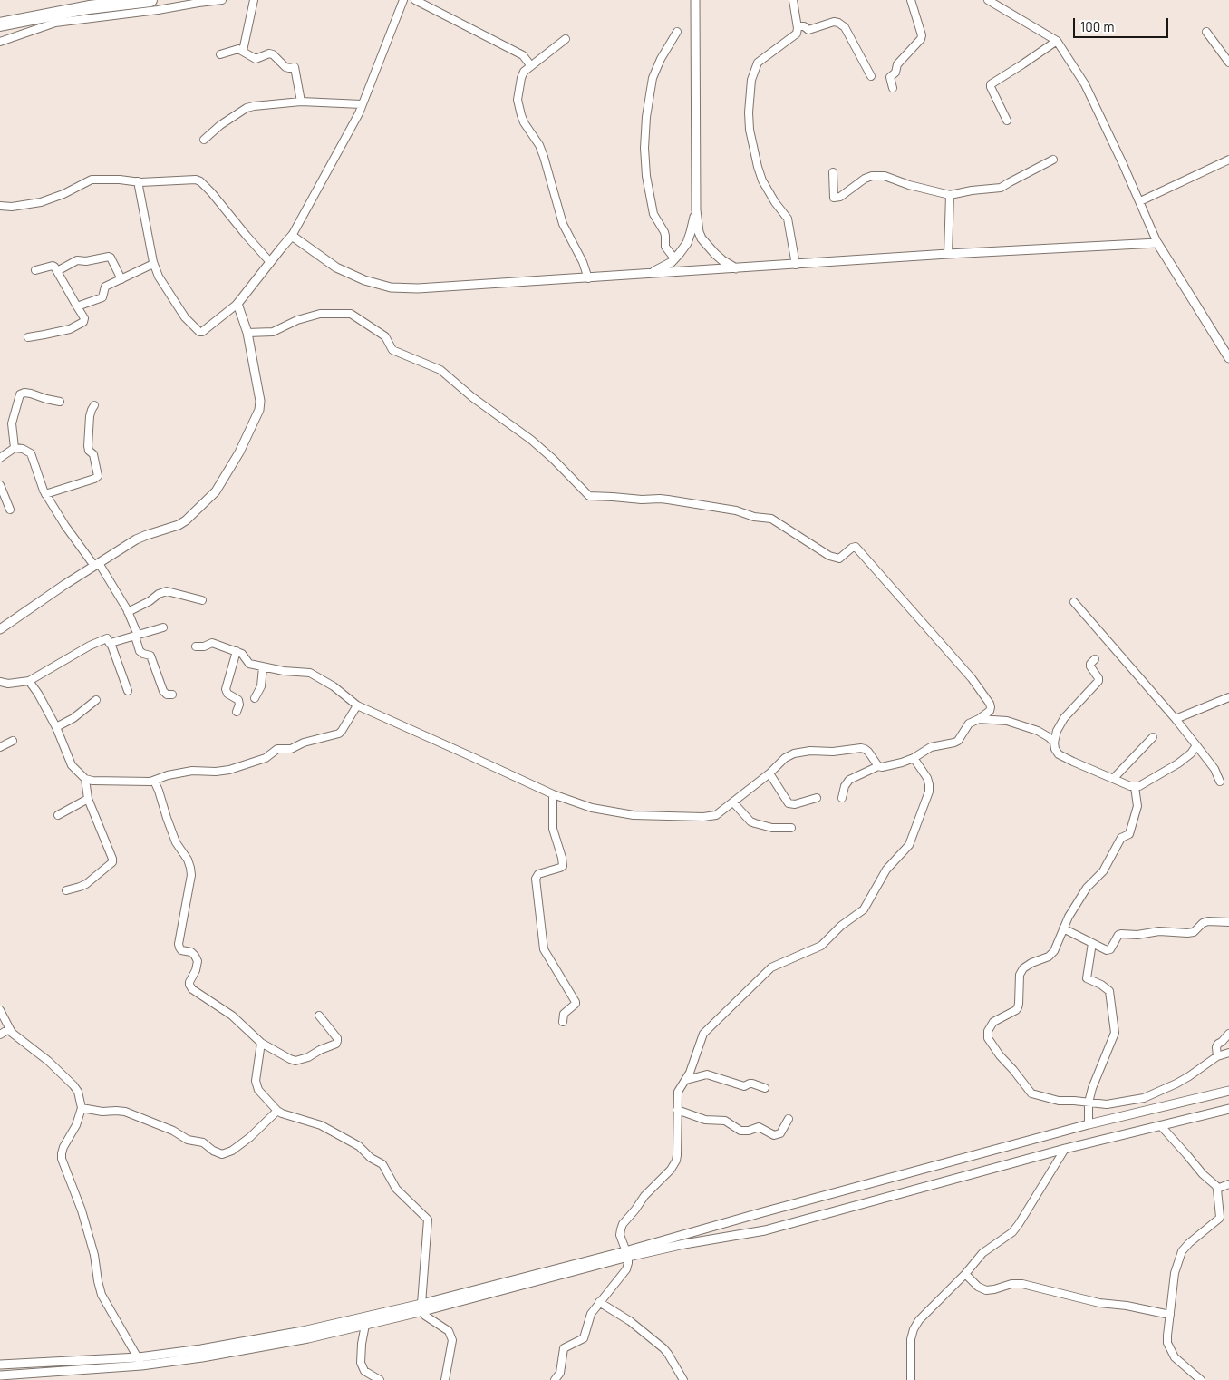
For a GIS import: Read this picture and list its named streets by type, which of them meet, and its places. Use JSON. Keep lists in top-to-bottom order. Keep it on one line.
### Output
{"scale_bar":"100 m"}
